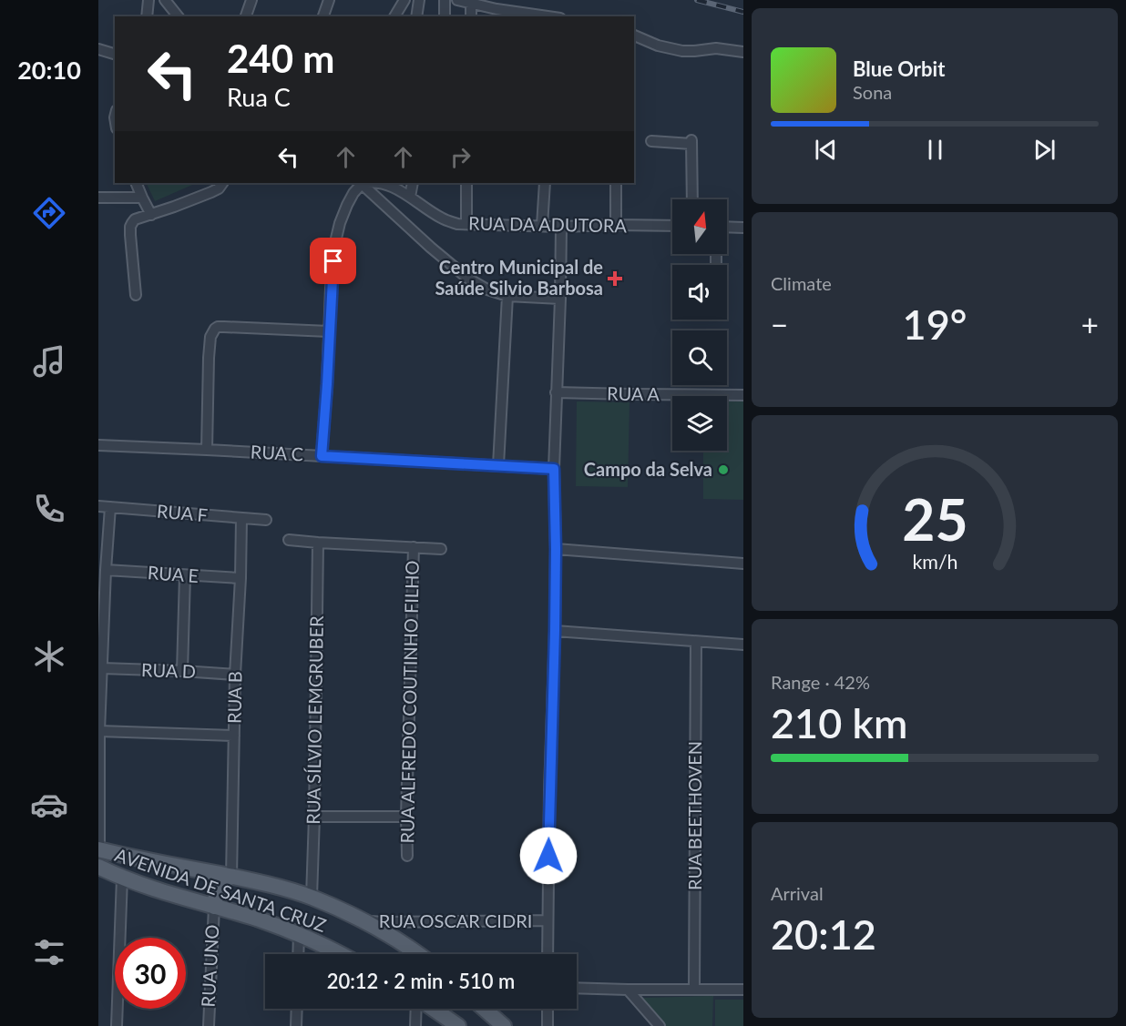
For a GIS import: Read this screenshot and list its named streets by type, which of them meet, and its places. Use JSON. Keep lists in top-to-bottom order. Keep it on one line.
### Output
{"streets":{"main road":["AVENIDA DE SANTA CRUZ"],"street":["RUA DA ADUTORA","RUA A","RUA C","RUA F","RUA E","RUA D","RUA B","RUA ALFREDO COUTINHO FILHO","RUA SÍLVIO LEMGRUBER","RUA BEETHOVEN","RUA OSCAR CIDRI","RUA UNO"]},"crossings":[["RUA F","RUA B"],["RUA E","RUA B"],["RUA D","RUA B"],["RUA B","AVENIDA DE SANTA CRUZ"],["RUA SÍLVIO LEMGRUBER","AVENIDA DE SANTA CRUZ"],["AVENIDA DE SANTA CRUZ","RUA OSCAR CIDRI"],["AVENIDA DE SANTA CRUZ","RUA UNO"]],"places":{"health":["Centro Municipal de Saúde Silvio Barbosa"],"other":["Campo da Selva"]},"north":"top","page":{"tabs":"20:10","turn":["240 m","Rua C"],"song":["Blue Orbit","Sona"],"tile":["Climate",["Range · 42%","210 km"],["Arrival","20:12"]],"heat":["−","19°","+"],"limit":"30","trip":"20:12 · 2 min · 510 m","gauge":["25","km/h"]}}
